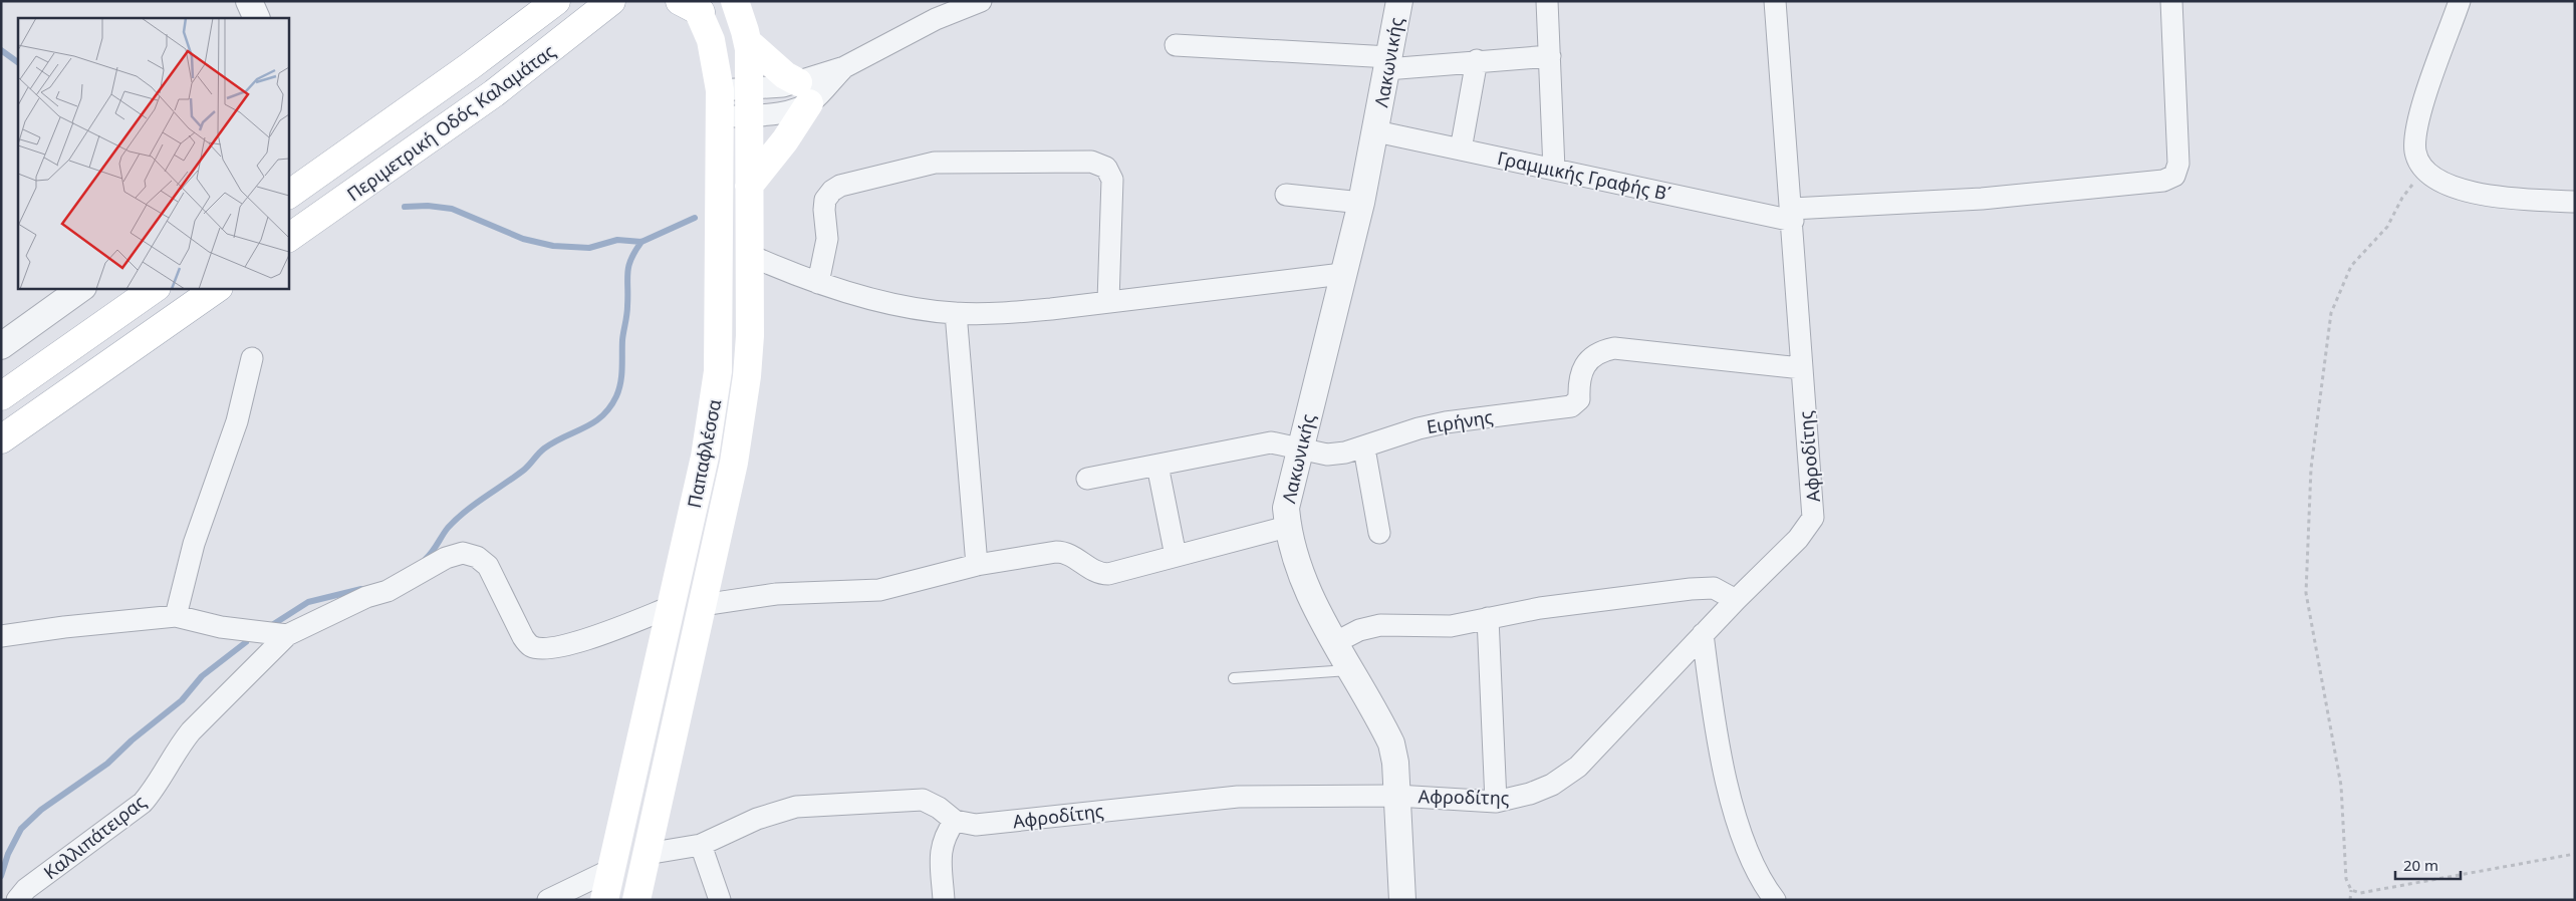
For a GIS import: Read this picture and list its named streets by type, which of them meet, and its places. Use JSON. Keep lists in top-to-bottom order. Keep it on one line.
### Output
{"streets":{"main road":["Περιμετρική Οδός Καλαμάτας","Παπαφλέσσα"],"street":["Λακωνικής","Γραμμικής Γραφής Β΄","Ειρήνης","Αφροδίτης","Καλλιπάτειρας"]},"crossings":[["Λακωνικής","Γραμμικής Γραφής Β΄"],["Λακωνικής","Ειρήνης"],["Λακωνικής","Αφροδίτης"],["Γραμμικής Γραφής Β΄","Αφροδίτης"],["Ειρήνης","Αφροδίτης"],["Παπαφλέσσα","Αφροδίτης"]],"scale_bar":"20 m"}
